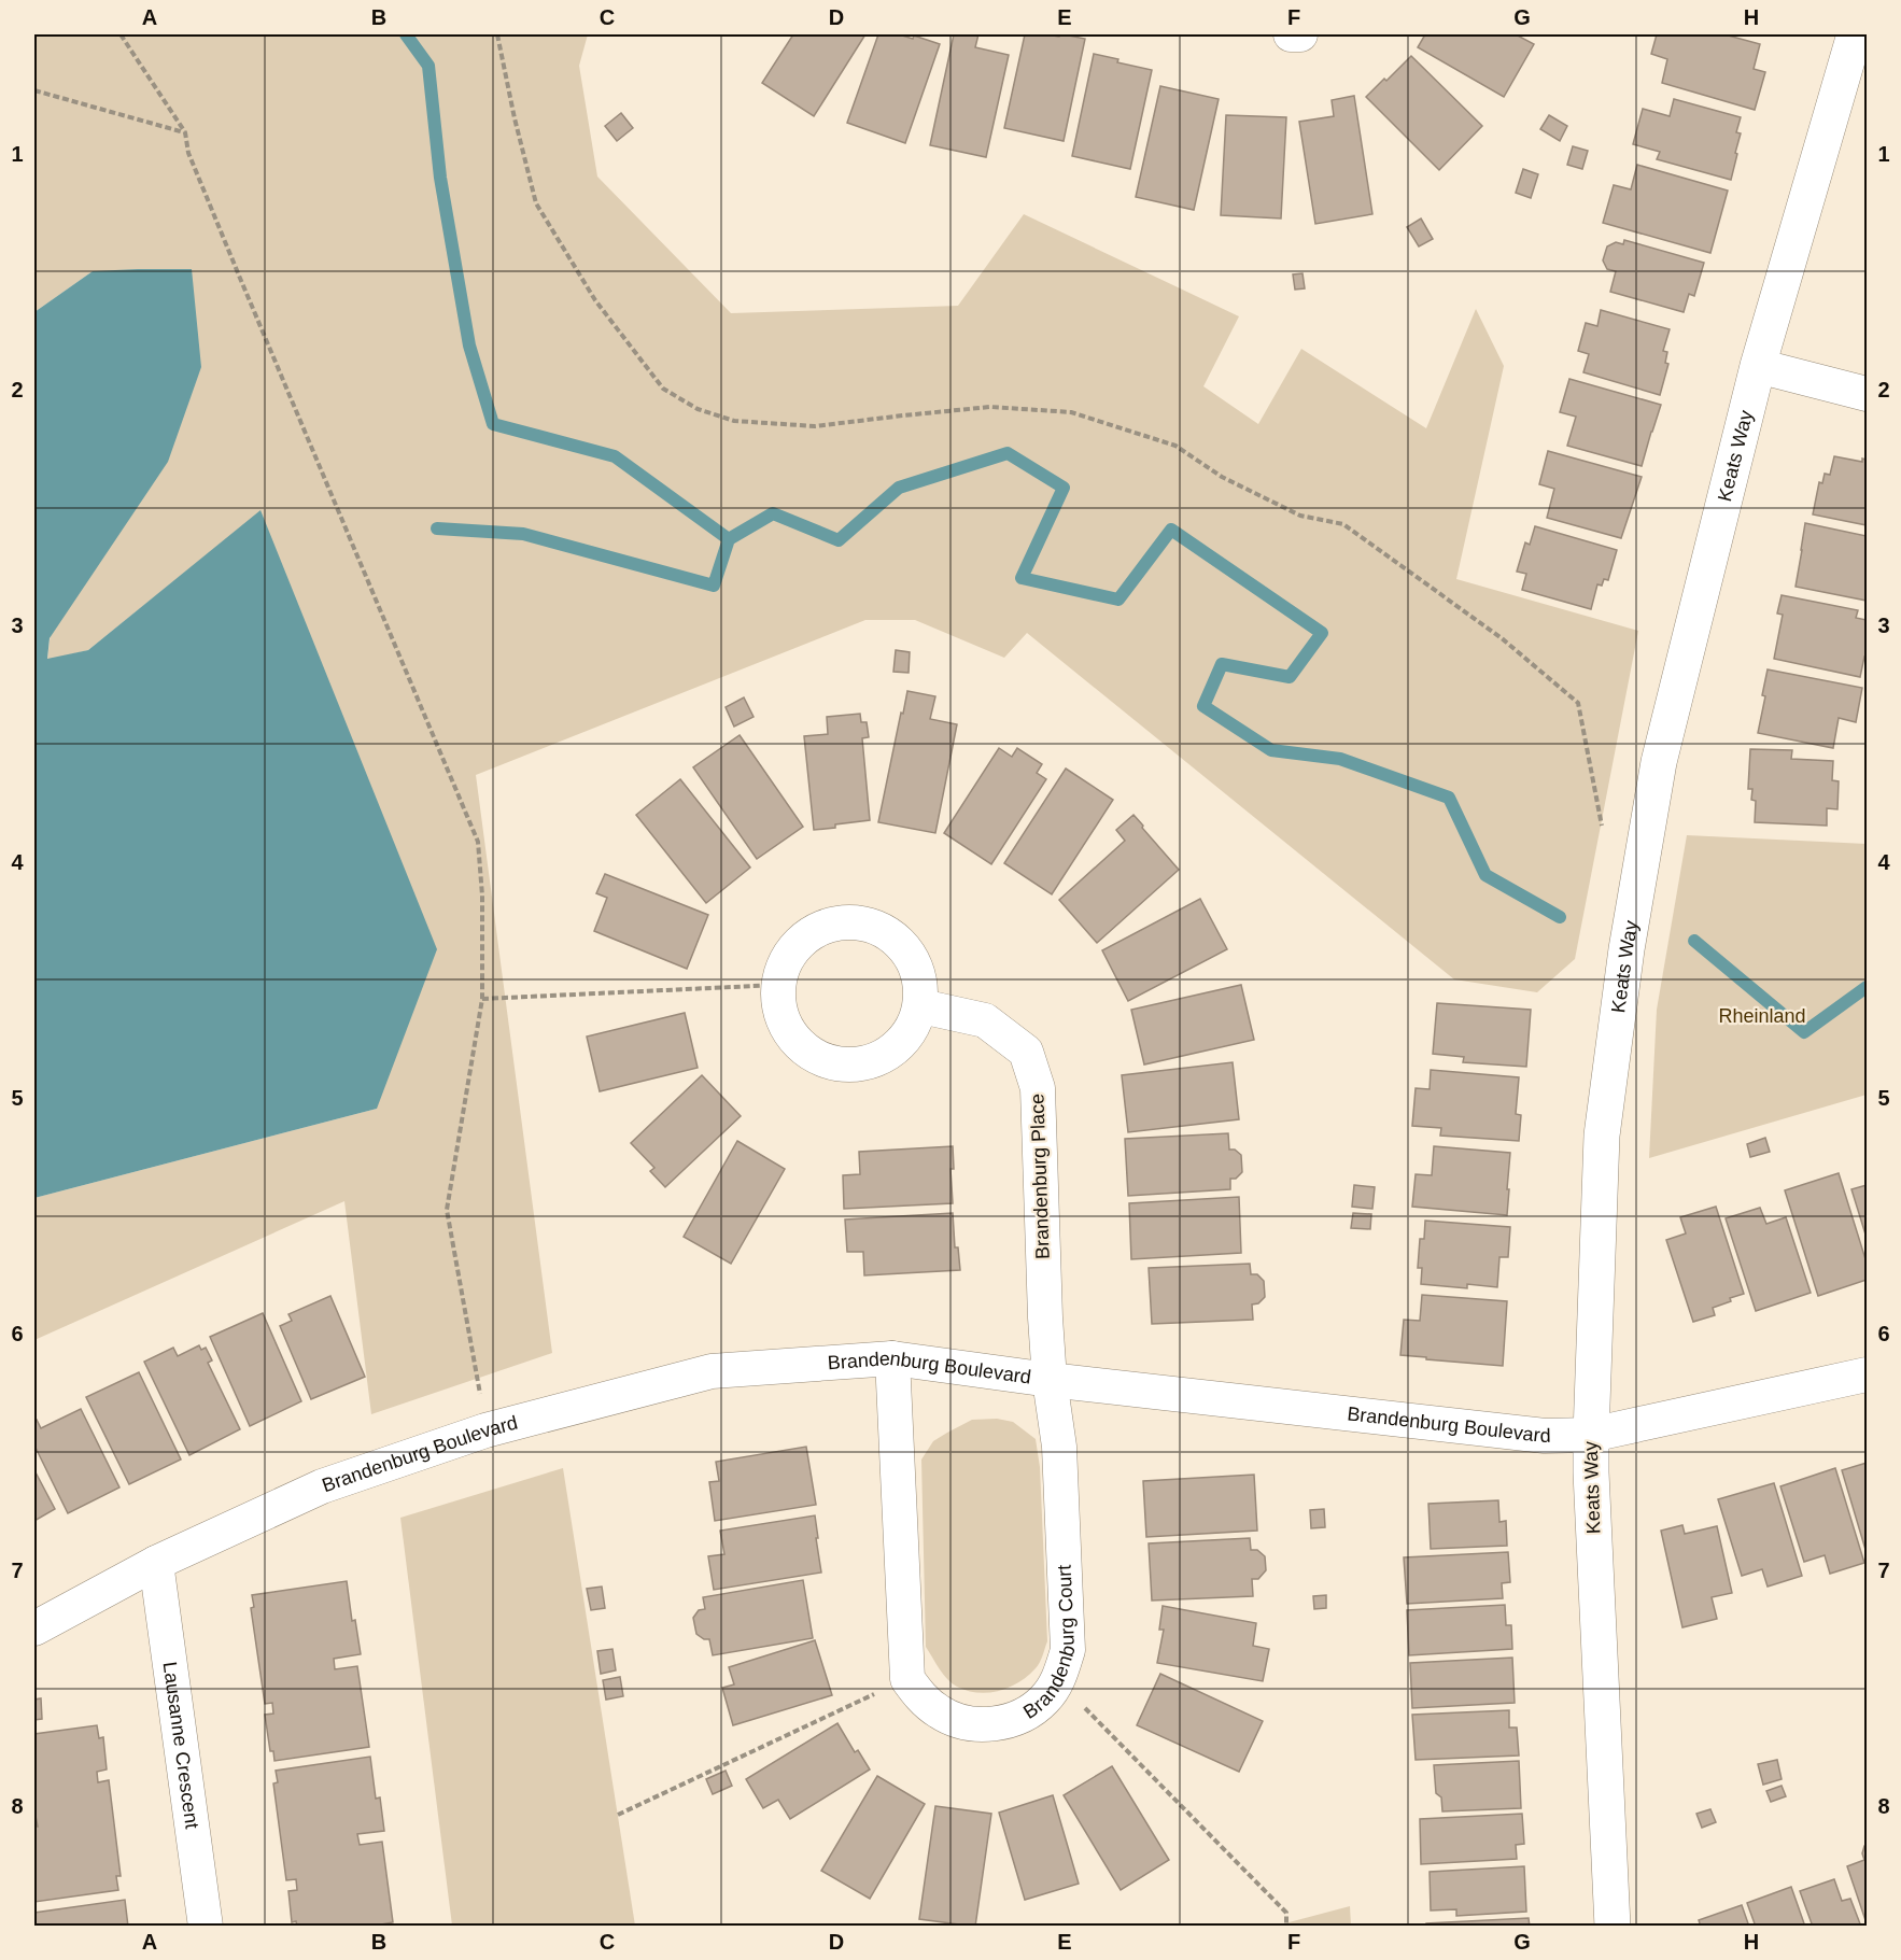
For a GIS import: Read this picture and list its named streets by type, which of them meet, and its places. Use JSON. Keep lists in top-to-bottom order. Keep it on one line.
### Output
{"streets":{"street":["Keats Way","Brandenburg Place","Brandenburg Boulevard","Brandenburg Court","Lausanne Crescent"]},"crossings":[["Keats Way","Brandenburg Boulevard"],["Brandenburg Place","Brandenburg Boulevard"],["Brandenburg Place","Brandenburg Court"],["Brandenburg Boulevard","Brandenburg Court"],["Brandenburg Boulevard","Lausanne Crescent"]],"parks":["Rheinland"],"grid":{"columns":["A","B","C","D","E","F","G","H"],"rows":["1","2","3","4","5","6","7","8"]}}
